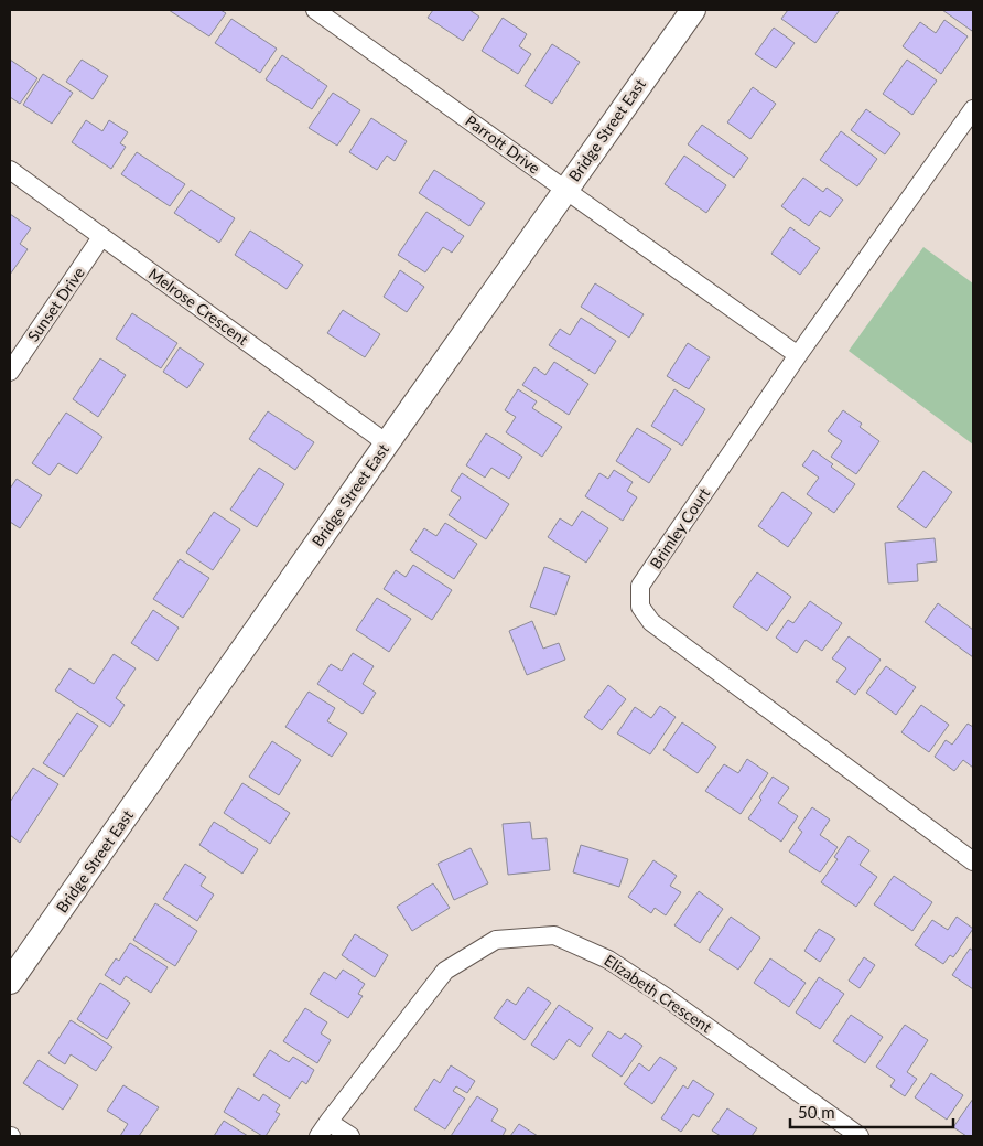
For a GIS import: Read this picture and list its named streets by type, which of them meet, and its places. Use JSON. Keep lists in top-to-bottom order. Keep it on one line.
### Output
{"streets":{"street":["Bridge Street East","Parrott Drive","Sunset Drive","Melrose Crescent","Brimley Court","Elizabeth Crescent"]},"crossings":[["Bridge Street East","Parrott Drive"],["Bridge Street East","Melrose Crescent"],["Parrott Drive","Brimley Court"],["Sunset Drive","Melrose Crescent"]],"scale_bar":"50 m"}
